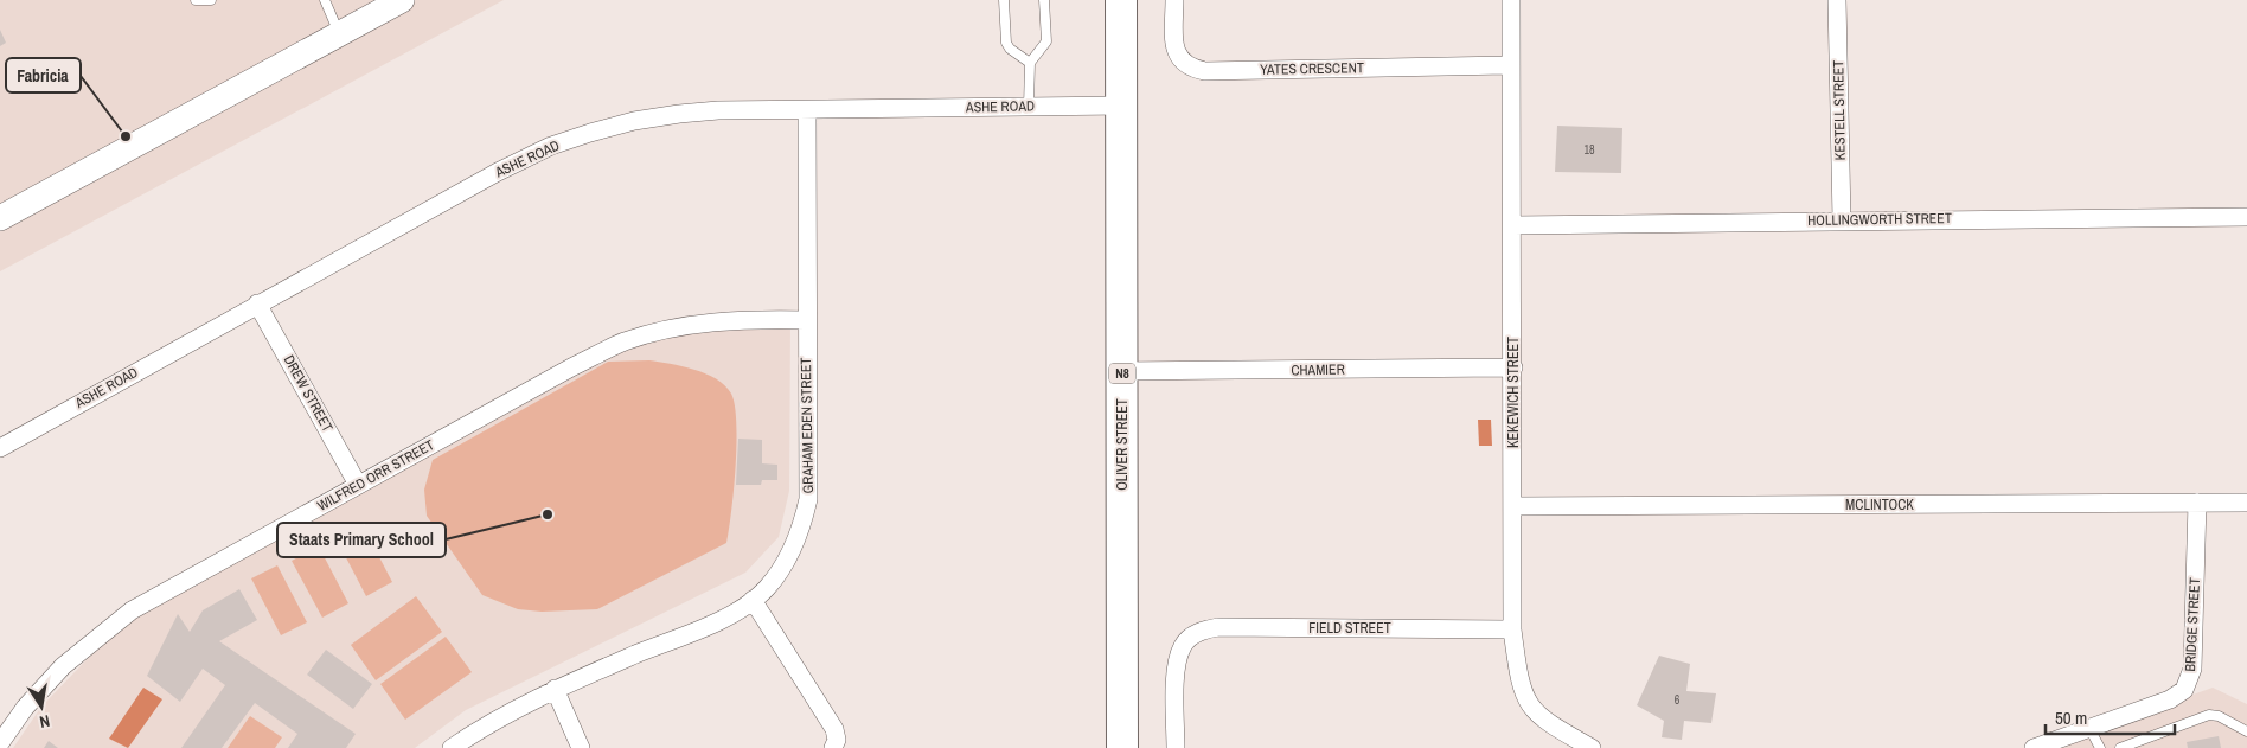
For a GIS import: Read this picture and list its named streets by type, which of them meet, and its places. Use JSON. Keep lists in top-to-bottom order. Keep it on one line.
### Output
{"streets":{"highway":["N8","OLIVER STREET"],"street":["YATES CRESCENT","ASHE ROAD","KESTELL STREET","HOLLINGWORTH STREET","CHAMIER","KEKEWICH STREET","DREW STREET","GRAHAM EDEN STREET","WILFRED ORR STREET","MCLINTOCK","BRIDGE STREET","FIELD STREET"]},"crossings":[["YATES CRESCENT","KEKEWICH STREET"],["ASHE ROAD","DREW STREET"],["ASHE ROAD","GRAHAM EDEN STREET"],["ASHE ROAD","OLIVER STREET"],["KESTELL STREET","HOLLINGWORTH STREET"],["HOLLINGWORTH STREET","KEKEWICH STREET"],["CHAMIER","KEKEWICH STREET"],["CHAMIER","OLIVER STREET"],["KEKEWICH STREET","MCLINTOCK"],["KEKEWICH STREET","FIELD STREET"],["DREW STREET","WILFRED ORR STREET"],["GRAHAM EDEN STREET","WILFRED ORR STREET"],["MCLINTOCK","BRIDGE STREET"]],"places":["Fabricia","Staats Primary School"],"house_numbers":["18","6"],"scale_bar":"50 m","north":"bottom"}
